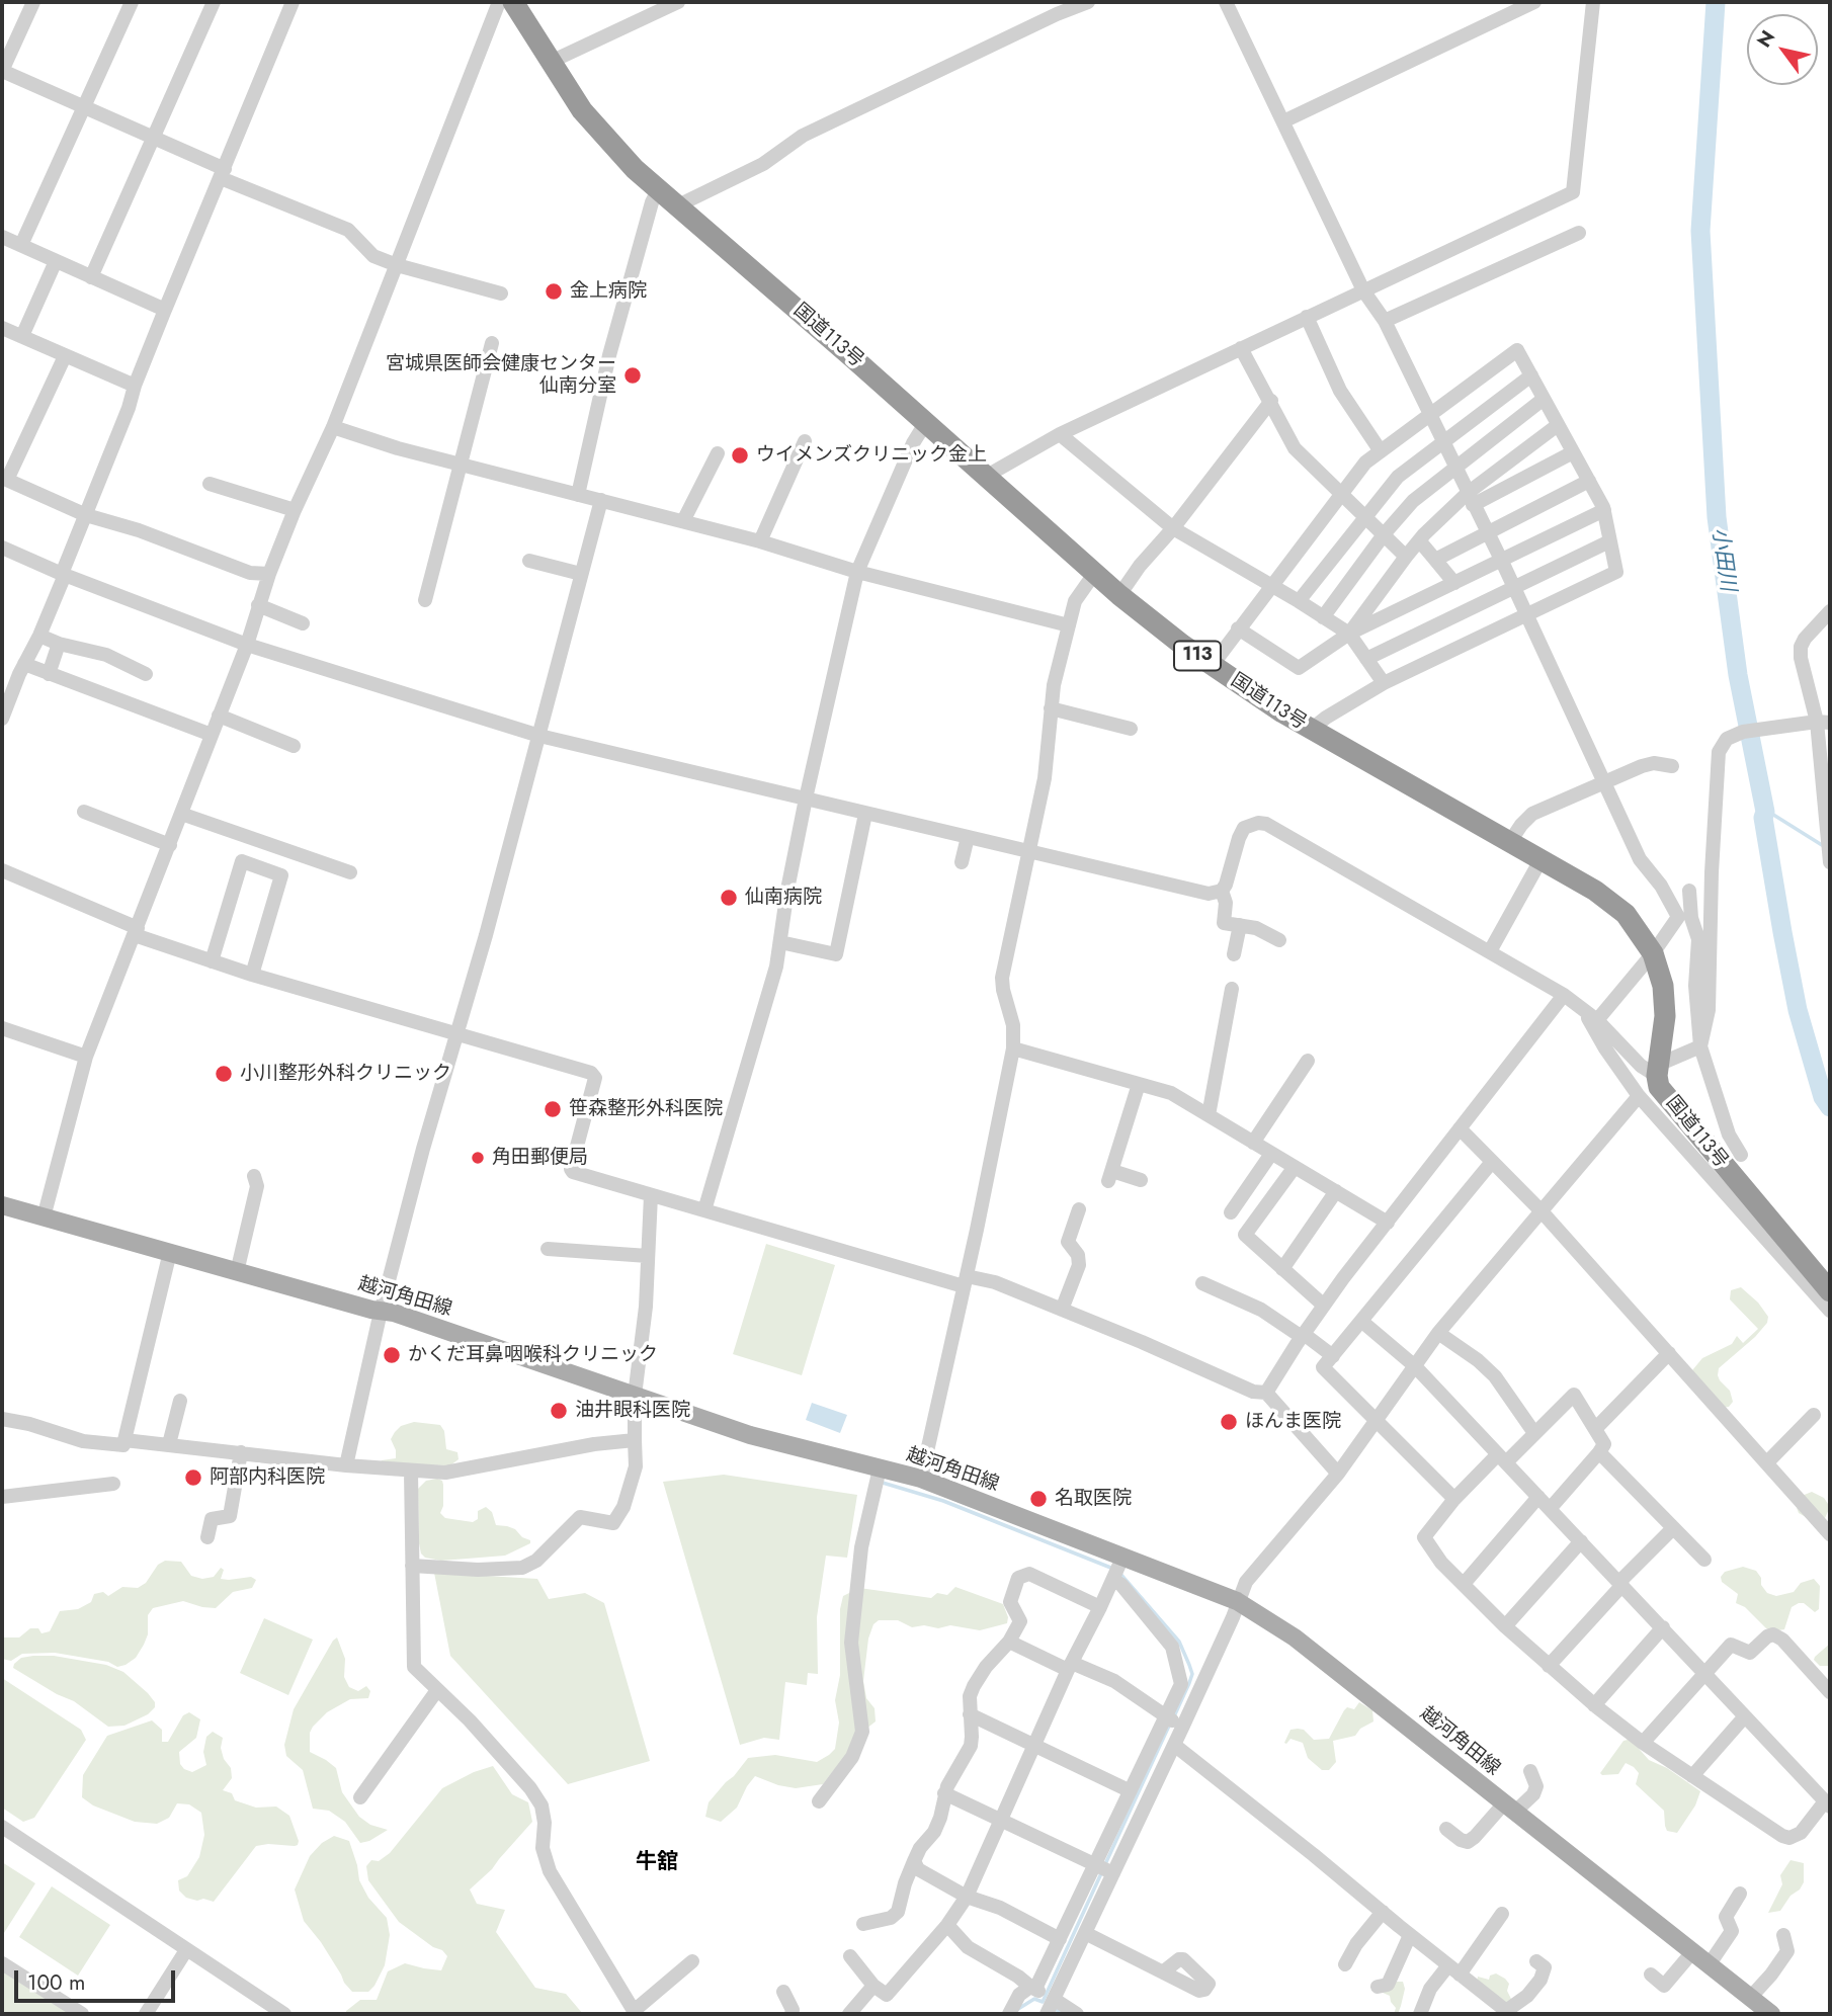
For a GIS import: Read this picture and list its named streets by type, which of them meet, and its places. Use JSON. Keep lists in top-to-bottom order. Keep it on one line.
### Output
{"streets":{"highway":["国道113号","113"],"main road":["越河角田線"]},"districts":["牛舘"],"water":["小田川"],"places":["金上病院","宮城県医師会健康センター 仙南分室","ウイメンズクリニック金上","仙南病院","小川整形外科クリニック","笹森整形外科医院","角田郵便局","かくだ耳鼻咽喉科クリニック","油井眼科医院","ほんま医院","阿部内科医院","名取医院"],"scale_bar":"100 m","north":"top left"}
